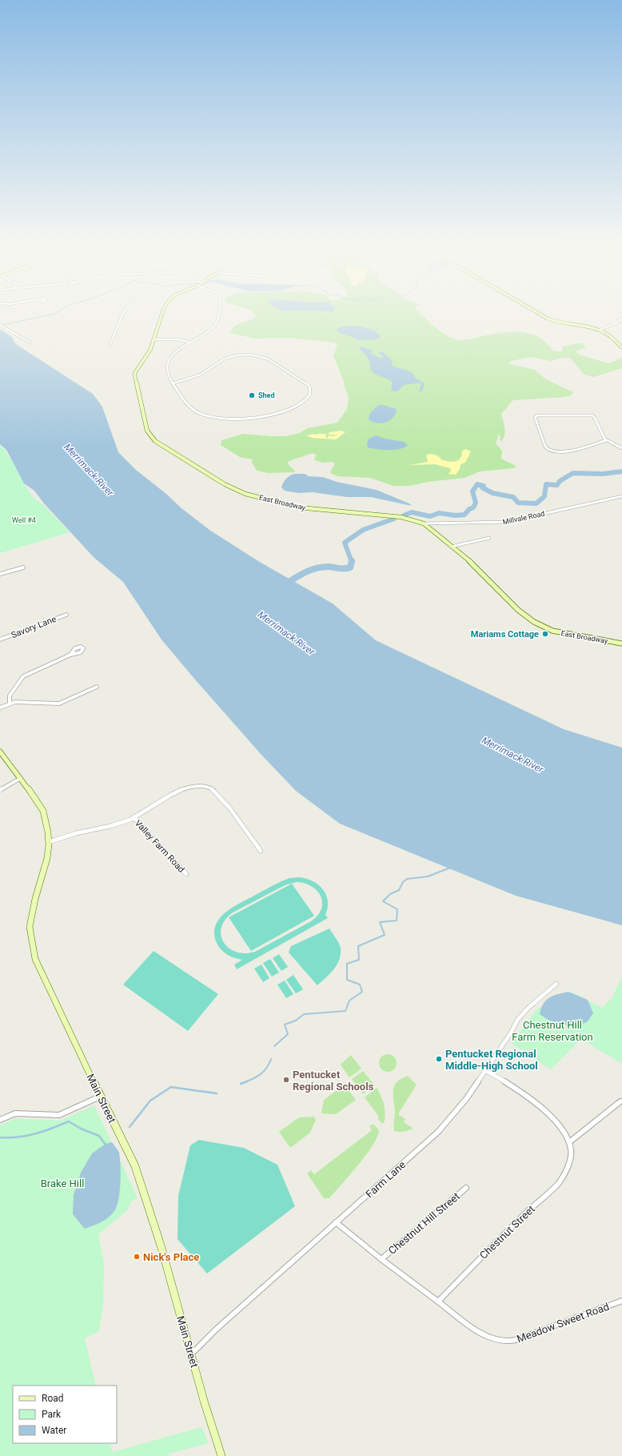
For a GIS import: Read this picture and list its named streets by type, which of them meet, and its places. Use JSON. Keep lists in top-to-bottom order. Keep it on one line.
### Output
{"streets":{"street":["East Broadway","Millvale Road","Savory Lane","Valley Farm Road","Main Street","Farm Lane","Chestnut Hill Street","Chestnut Street","Meadow Sweet Road"]},"crossings":[["East Broadway","Millvale Road"],["Main Street","Farm Lane"],["Farm Lane","Chestnut Street"],["Chestnut Street","Meadow Sweet Road"]],"water":["Merrimack River"],"parks":["Well #4","Chestnut Hill Farm Reservation","Brake Hill"],"places":["Shed","Mariams Cottage","Pentucket Regional Middle-High School","Pentucket Regional Schools","Nick's Place"],"legend":["Road","Park","Water"]}
